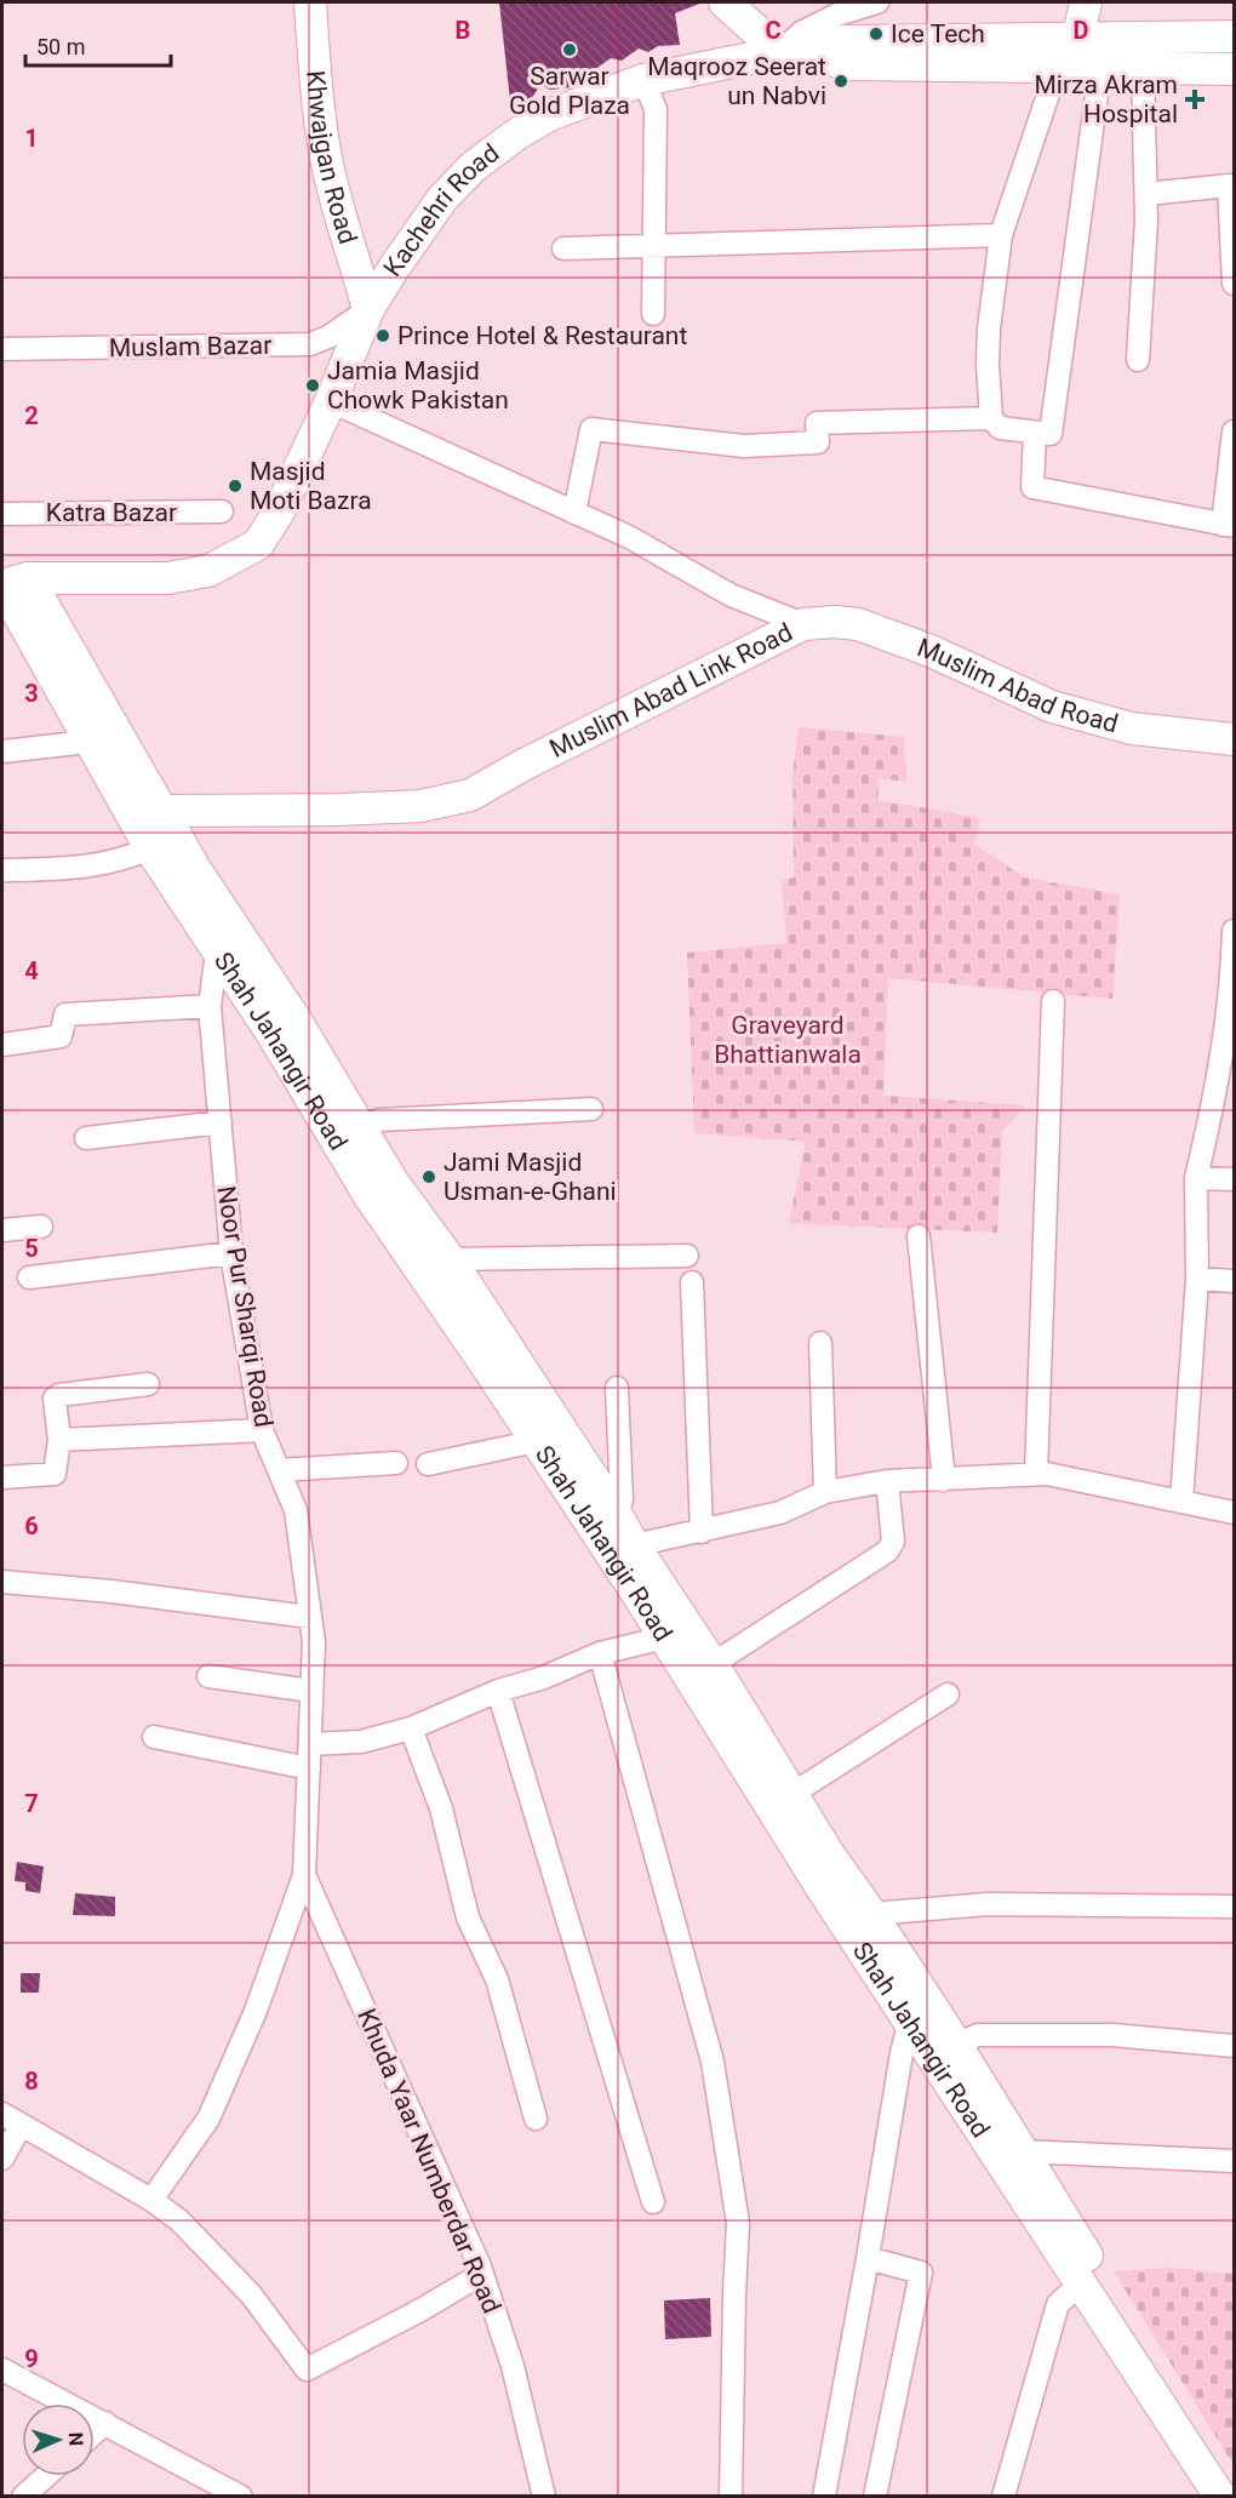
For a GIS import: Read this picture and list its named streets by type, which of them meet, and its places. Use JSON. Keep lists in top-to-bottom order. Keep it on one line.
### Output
{"streets":{"street":["Khwajgan Road","Kachehri Road","Muslam Bazar","Katra Bazar","Muslim Abad Road","Muslim Abad Link Road","Shah Jahangir Road","Noor Pur Sharqi Road","Khuda Yaar Numberdar Road"]},"crossings":[["Khwajgan Road","Kachehri Road"],["Khwajgan Road","Muslam Bazar"],["Kachehri Road","Muslam Bazar"],["Kachehri Road","Muslim Abad Link Road"],["Kachehri Road","Shah Jahangir Road"],["Muslim Abad Road","Muslim Abad Link Road"],["Muslim Abad Link Road","Shah Jahangir Road"],["Shah Jahangir Road","Noor Pur Sharqi Road"],["Noor Pur Sharqi Road","Khuda Yaar Numberdar Road"]],"parks":["Graveyard Bhattianwala"],"places":{"other":["Ice Tech","Sarwar Gold Plaza","Maqrooz Seerat un Nabvi","Prince Hotel & Restaurant","Jamia Masjid Chowk Pakistan","Masjid Moti Bazra","Jami Masjid Usman-e-Ghani"],"health":["Mirza Akram Hospital"]},"scale_bar":"50 m","north":"right","grid":{"columns":["B","C","D"],"rows":["1","2","3","4","5","6","7","8","9"]}}
